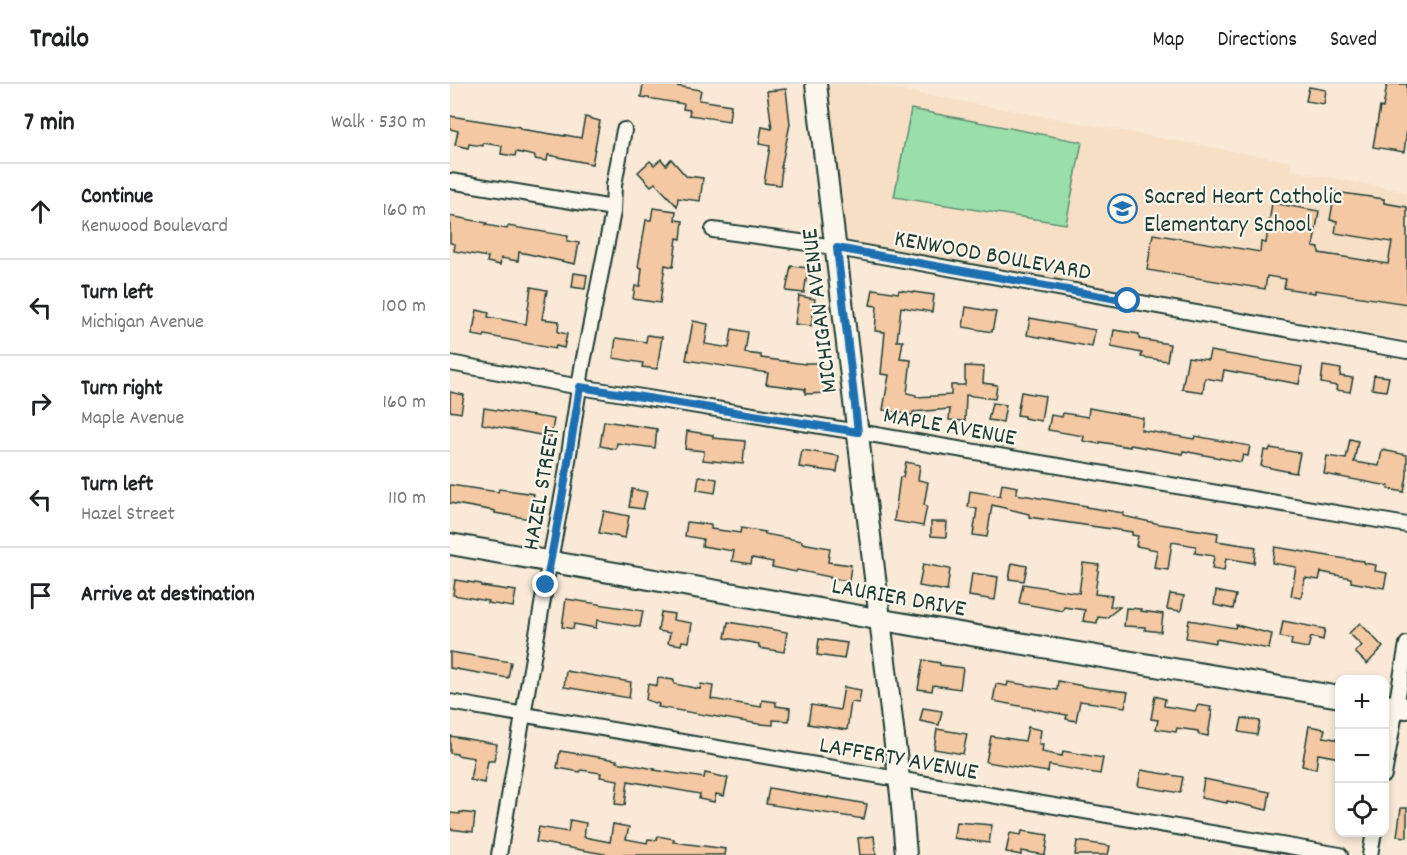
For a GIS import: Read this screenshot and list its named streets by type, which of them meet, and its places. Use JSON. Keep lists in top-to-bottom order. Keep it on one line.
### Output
{"streets":{"street":["KENWOOD BOULEVARD","MICHIGAN AVENUE","MAPLE AVENUE","HAZEL STREET","LAURIER DRIVE","LAFFERTY AVENUE"]},"crossings":[["KENWOOD BOULEVARD","MICHIGAN AVENUE"],["MICHIGAN AVENUE","MAPLE AVENUE"],["MICHIGAN AVENUE","LAURIER DRIVE"],["MICHIGAN AVENUE","LAFFERTY AVENUE"],["MAPLE AVENUE","HAZEL STREET"],["HAZEL STREET","LAURIER DRIVE"],["HAZEL STREET","LAFFERTY AVENUE"]],"places":{"school or university":["Sacred Heart Catholic Elementary School"]},"page":{"header":"Trailo","nav":["Map","Directions","Saved"],"heading":["7 min","Walk · 530 m"],"list":[["Continue","Kenwood Boulevard","160 m"],["Turn left","Michigan Avenue","100 m"],["Turn right","Maple Avenue","160 m"],["Turn left","Hazel Street","110 m"],"Arrive at destination"],"map_buttons":["+","−"]}}
